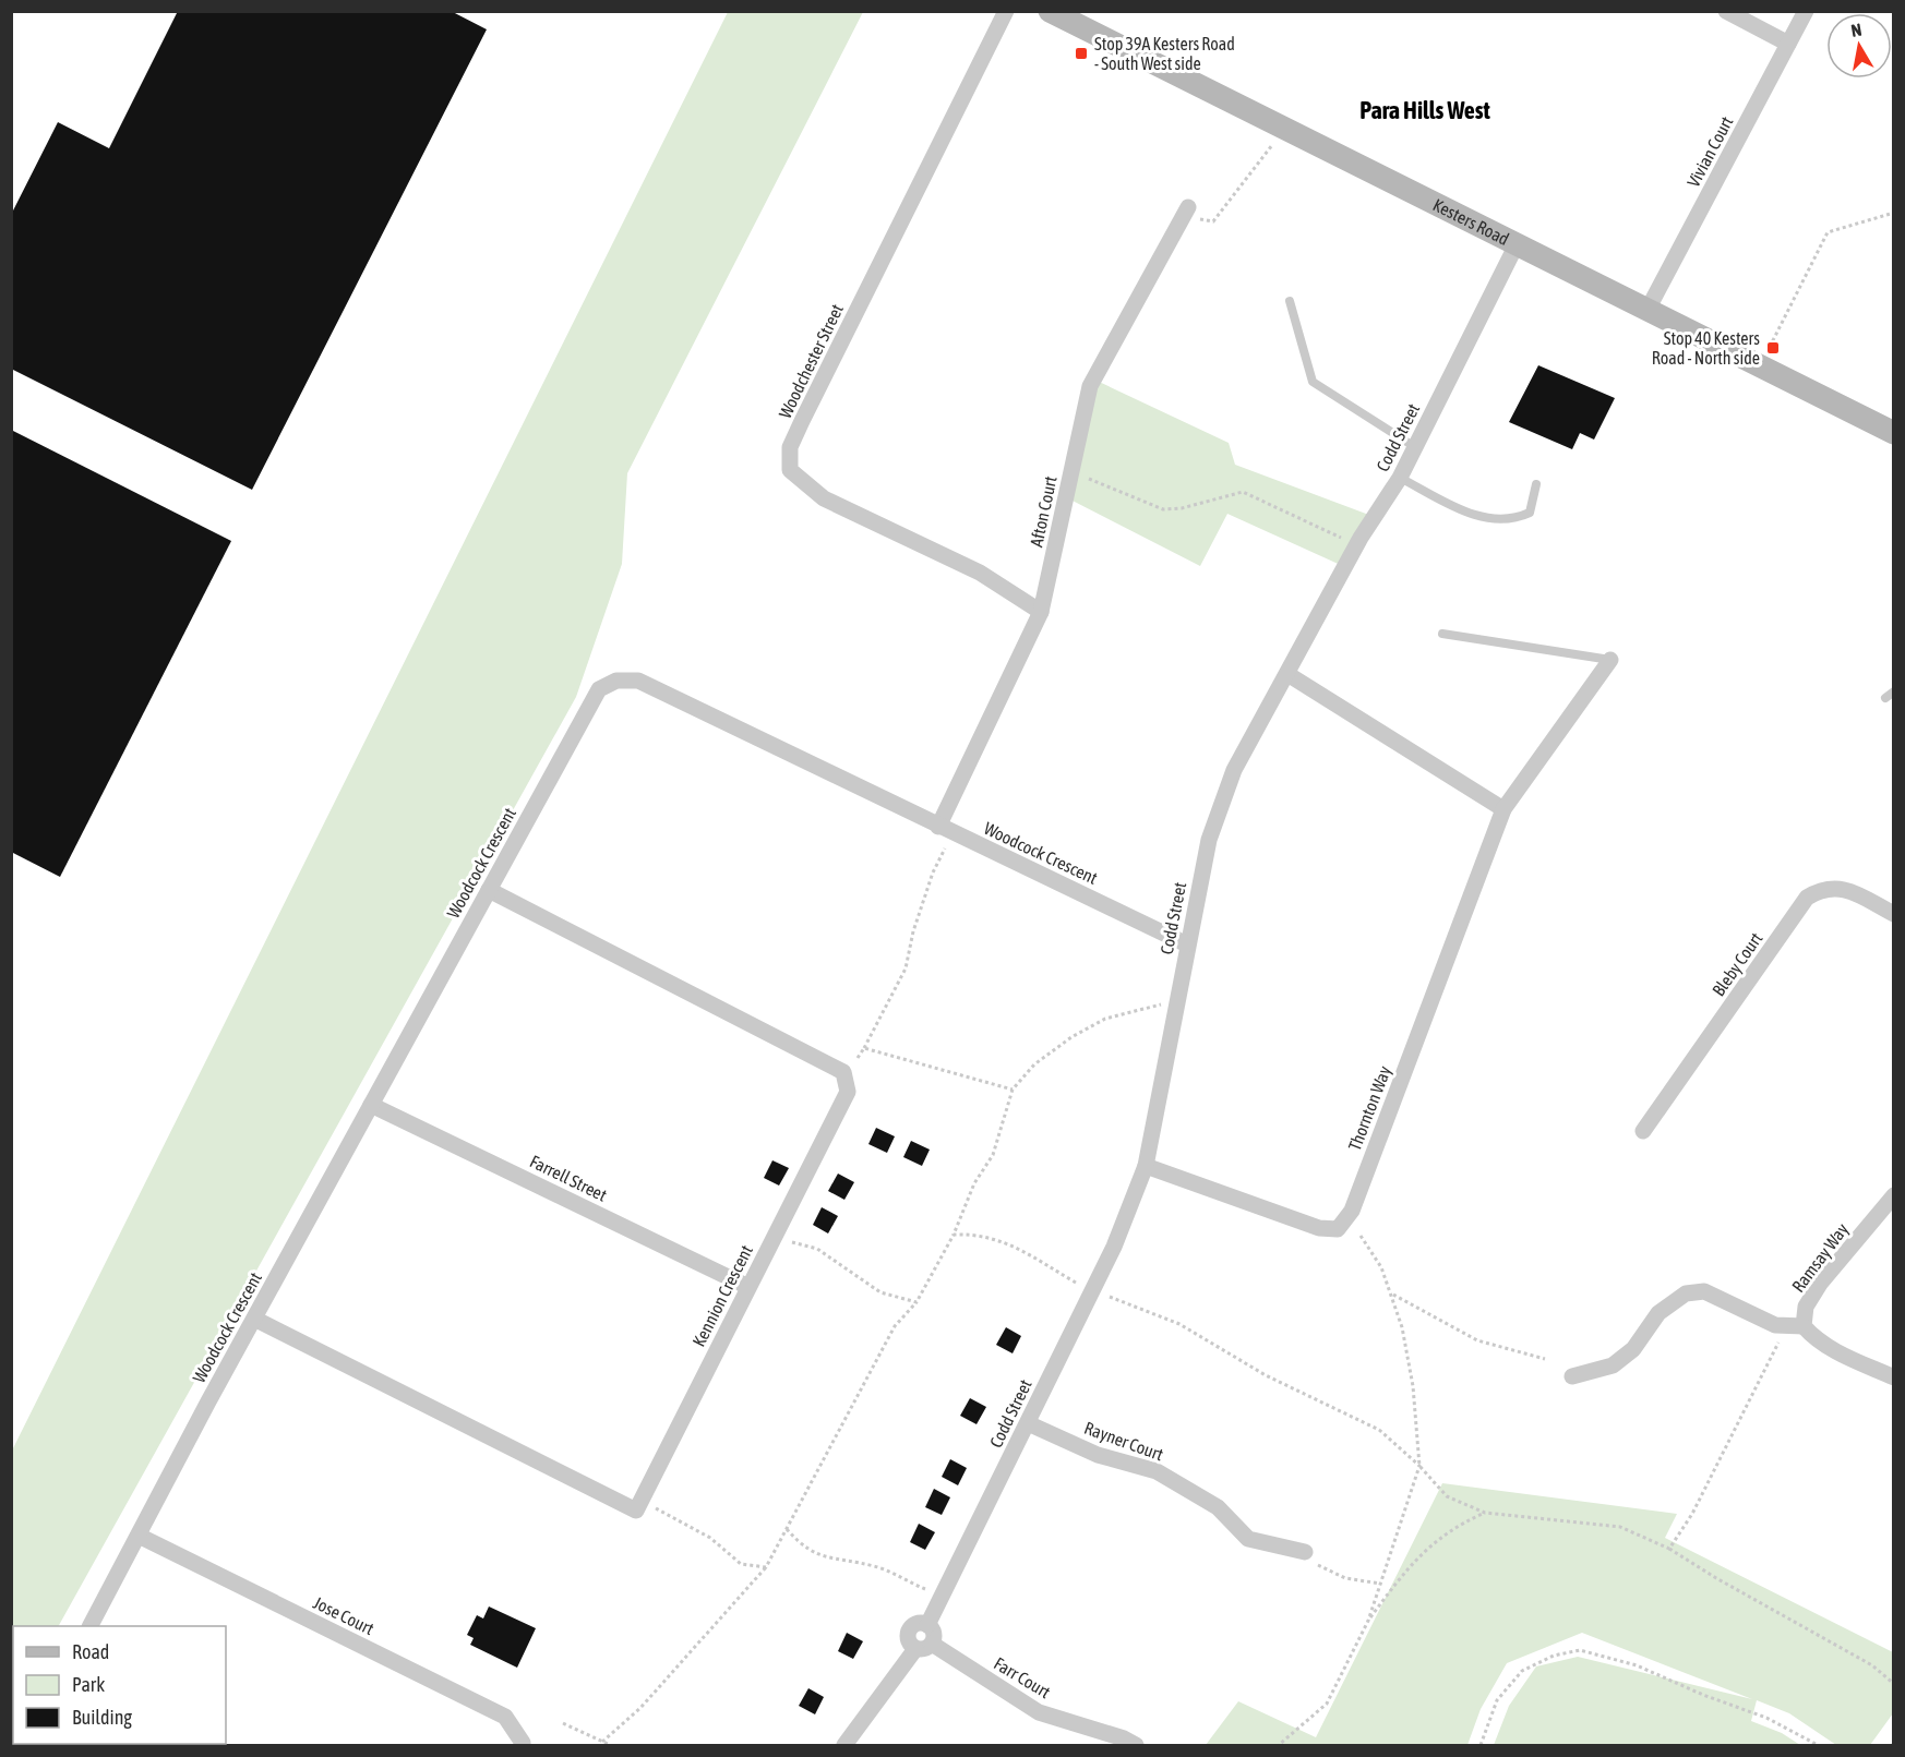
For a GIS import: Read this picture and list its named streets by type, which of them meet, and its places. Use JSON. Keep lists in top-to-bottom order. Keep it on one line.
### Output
{"streets":{"main road":["Kesters Road"],"street":["Vivian Court","Woodchester Street","Codd Street","Afton Court","Woodcock Crescent","Bleby Court","Thornton Way","Farrell Street","Ramsay Way","Kennion Crescent","Rayner Court","Jose Court","Farr Court"]},"crossings":[["Vivian Court","Kesters Road"],["Kesters Road","Codd Street"],["Woodchester Street","Afton Court"],["Codd Street","Woodcock Crescent"],["Codd Street","Thornton Way"],["Codd Street","Rayner Court"],["Codd Street","Farr Court"],["Afton Court","Woodcock Crescent"],["Woodcock Crescent","Farrell Street"],["Woodcock Crescent","Kennion Crescent"],["Woodcock Crescent","Jose Court"],["Farrell Street","Kennion Crescent"]],"districts":["Para Hills West"],"places":{"transit":["Stop 39A Kesters Road - South West side","Stop 40 Kesters Road - North side"]},"legend":["Road","Park","Building"],"north":"top"}
